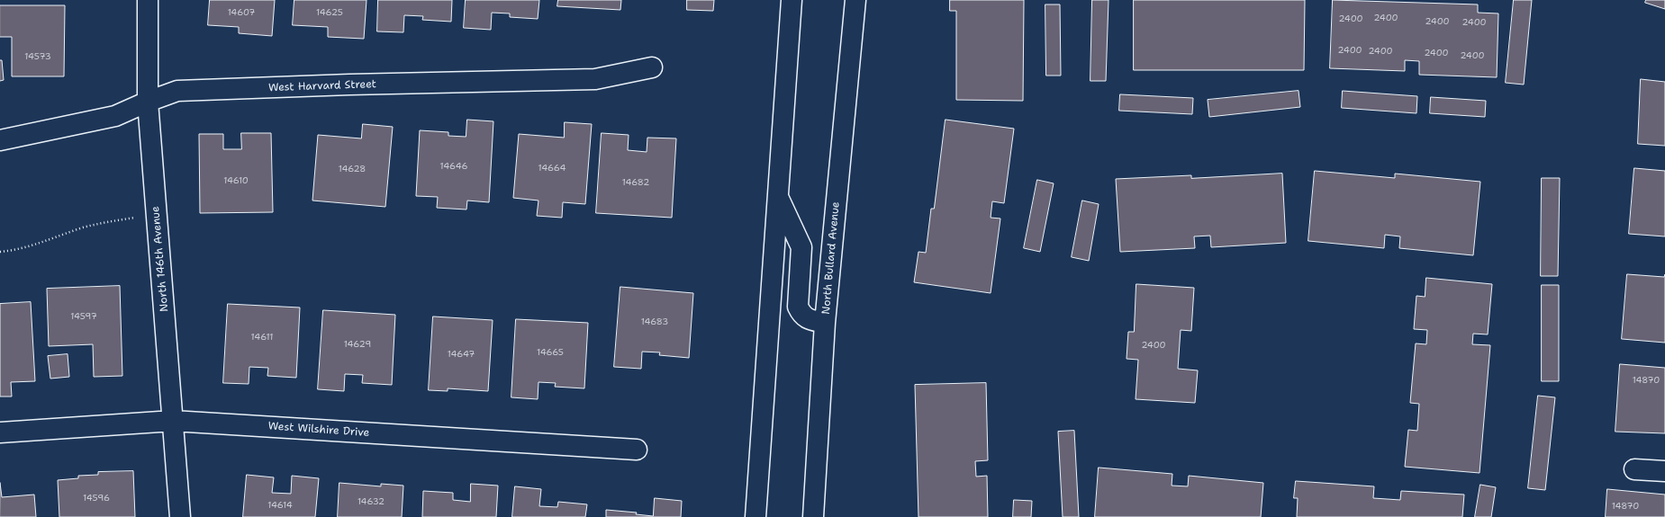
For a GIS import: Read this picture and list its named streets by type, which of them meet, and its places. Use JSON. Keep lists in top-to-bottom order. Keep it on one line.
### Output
{"streets":{"street":["West Harvard Street","North Bullard Avenue","North 146th Avenue","West Wilshire Drive"]},"crossings":[["West Harvard Street","North 146th Avenue"],["North 146th Avenue","West Wilshire Drive"]],"house_numbers":["14607","14625","2400","2400","2400","2400","2400","2400","2400","2400","14573","14646","14664","14628","14610","14682","14597","14683","14611","14629","2400","14665","14647","14870","14596","14632","14614","14870"]}
